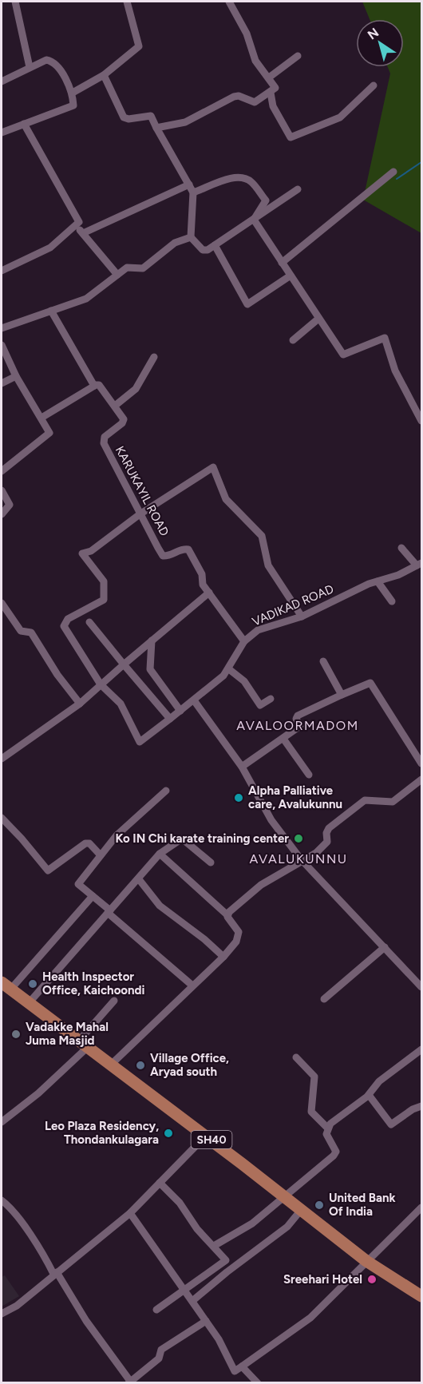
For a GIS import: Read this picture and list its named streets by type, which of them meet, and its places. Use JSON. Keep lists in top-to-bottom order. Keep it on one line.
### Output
{"streets":{"main road":["SH40"],"street":["KARUKAYIL ROAD","VADIKAD ROAD"]},"crossings":[["KARUKAYIL ROAD","VADIKAD ROAD"]],"districts":["AVALOORMADOM","AVALUKUNNU"],"places":["Alpha Palliative care, Avalukunnu","Ko IN Chi karate training center","Health Inspector Office, Kaichoondi","Vadakke Mahal Juma Masjid","Village Office, Aryad south","Leo Plaza Residency, Thondankulagara","United Bank Of India","Sreehari Hotel"],"north":"top left"}
